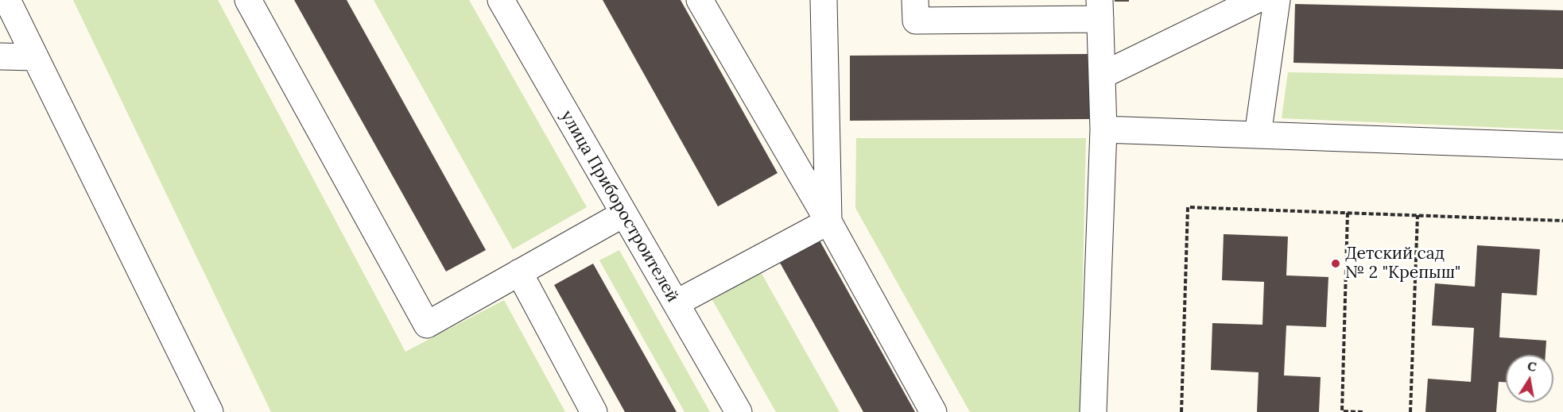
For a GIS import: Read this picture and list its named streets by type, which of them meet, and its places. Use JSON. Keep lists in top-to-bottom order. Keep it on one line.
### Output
{"streets":{"street":["улица Приборостроителей"]},"places":["Детский сад № 2 \"Крепыш\""],"north":"top"}
